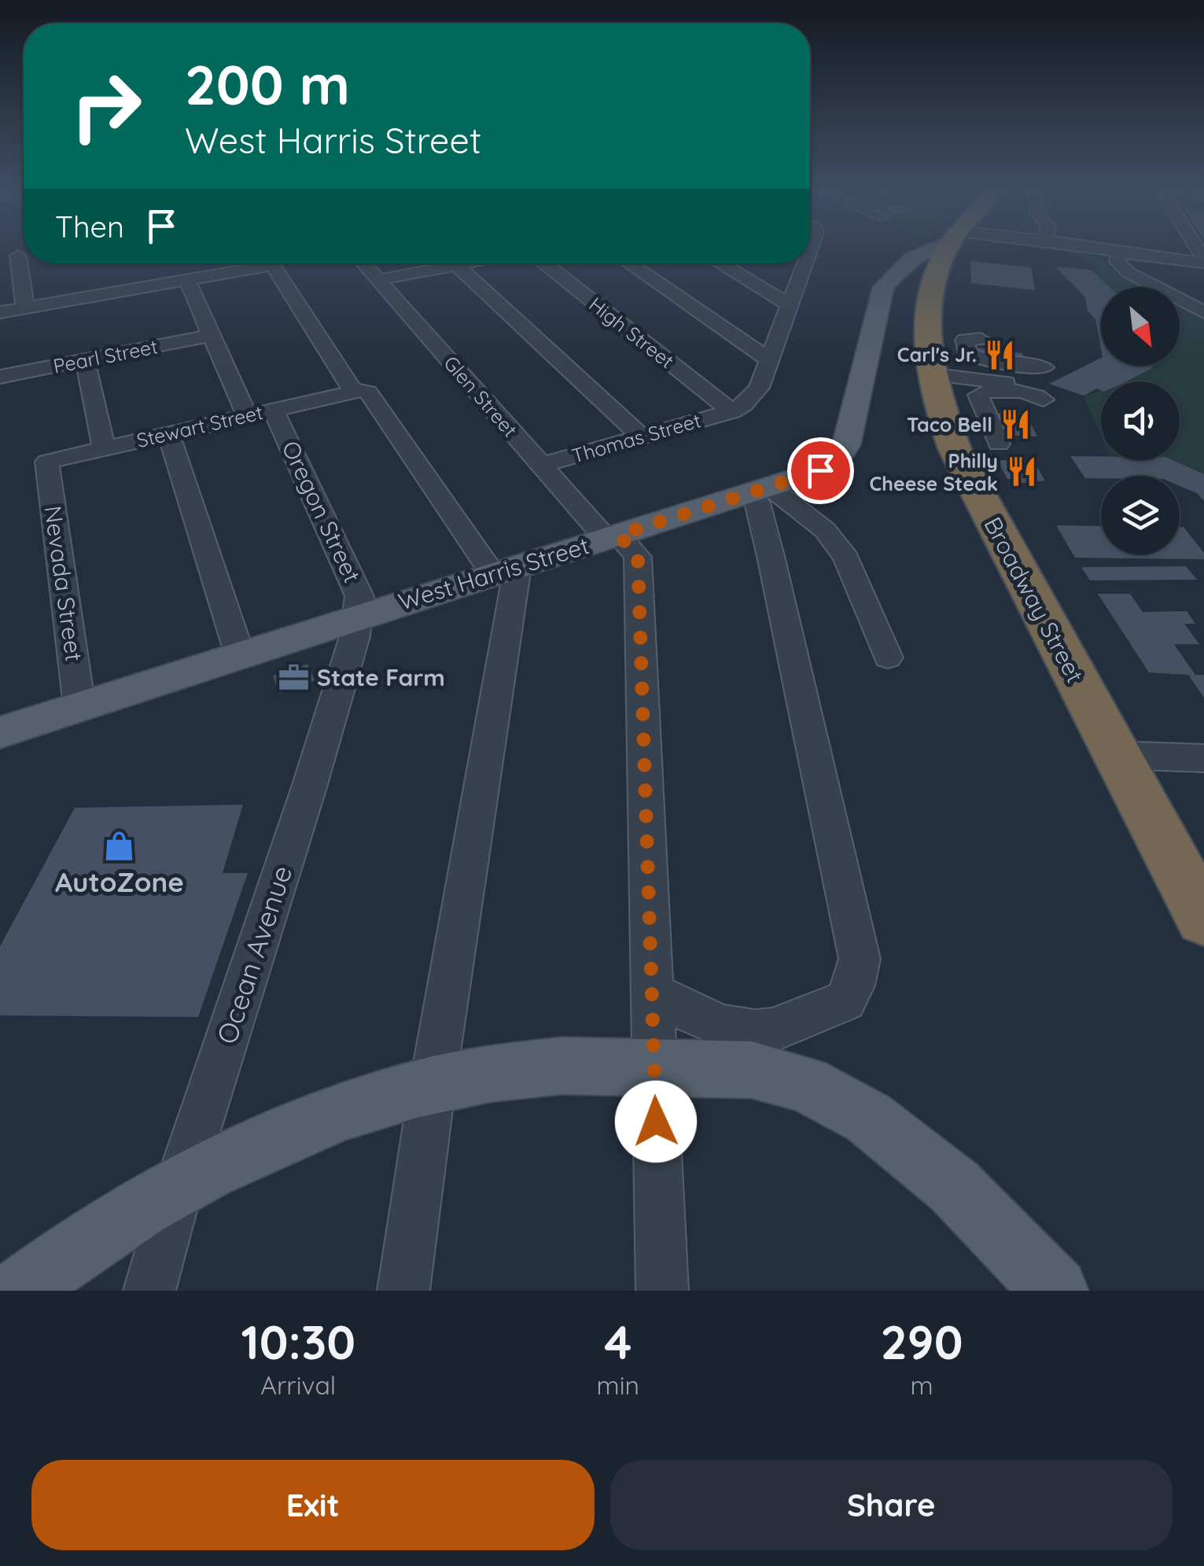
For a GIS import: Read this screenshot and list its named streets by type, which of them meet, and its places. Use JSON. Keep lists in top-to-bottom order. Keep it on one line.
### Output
{"streets":{"highway":["Broadway Street"],"main road":["West Harris Street"],"street":["High Street","Pearl Street","Glen Street","Stewart Street","Thomas Street","Oregon Street","Nevada Street","Ocean Avenue"]},"crossings":[["High Street","Thomas Street"],["Glen Street","Thomas Street"],["Glen Street","West Harris Street"],["Stewart Street","Oregon Street"],["Stewart Street","Nevada Street"],["Oregon Street","West Harris Street"],["Oregon Street","Ocean Avenue"],["West Harris Street","Nevada Street"],["West Harris Street","Ocean Avenue"]],"places":{"restaurant":["Carl's Jr.","Taco Bell","Philly Cheese Steak"],"office":["State Farm"],"shop":["AutoZone"]},"north":"bottom right","page":{"turn":["200 m","West Harris Street"],"then":"Then","eta":["10:30","Arrival","4","min","290","m"],"buttons":["Exit","Share"]}}
